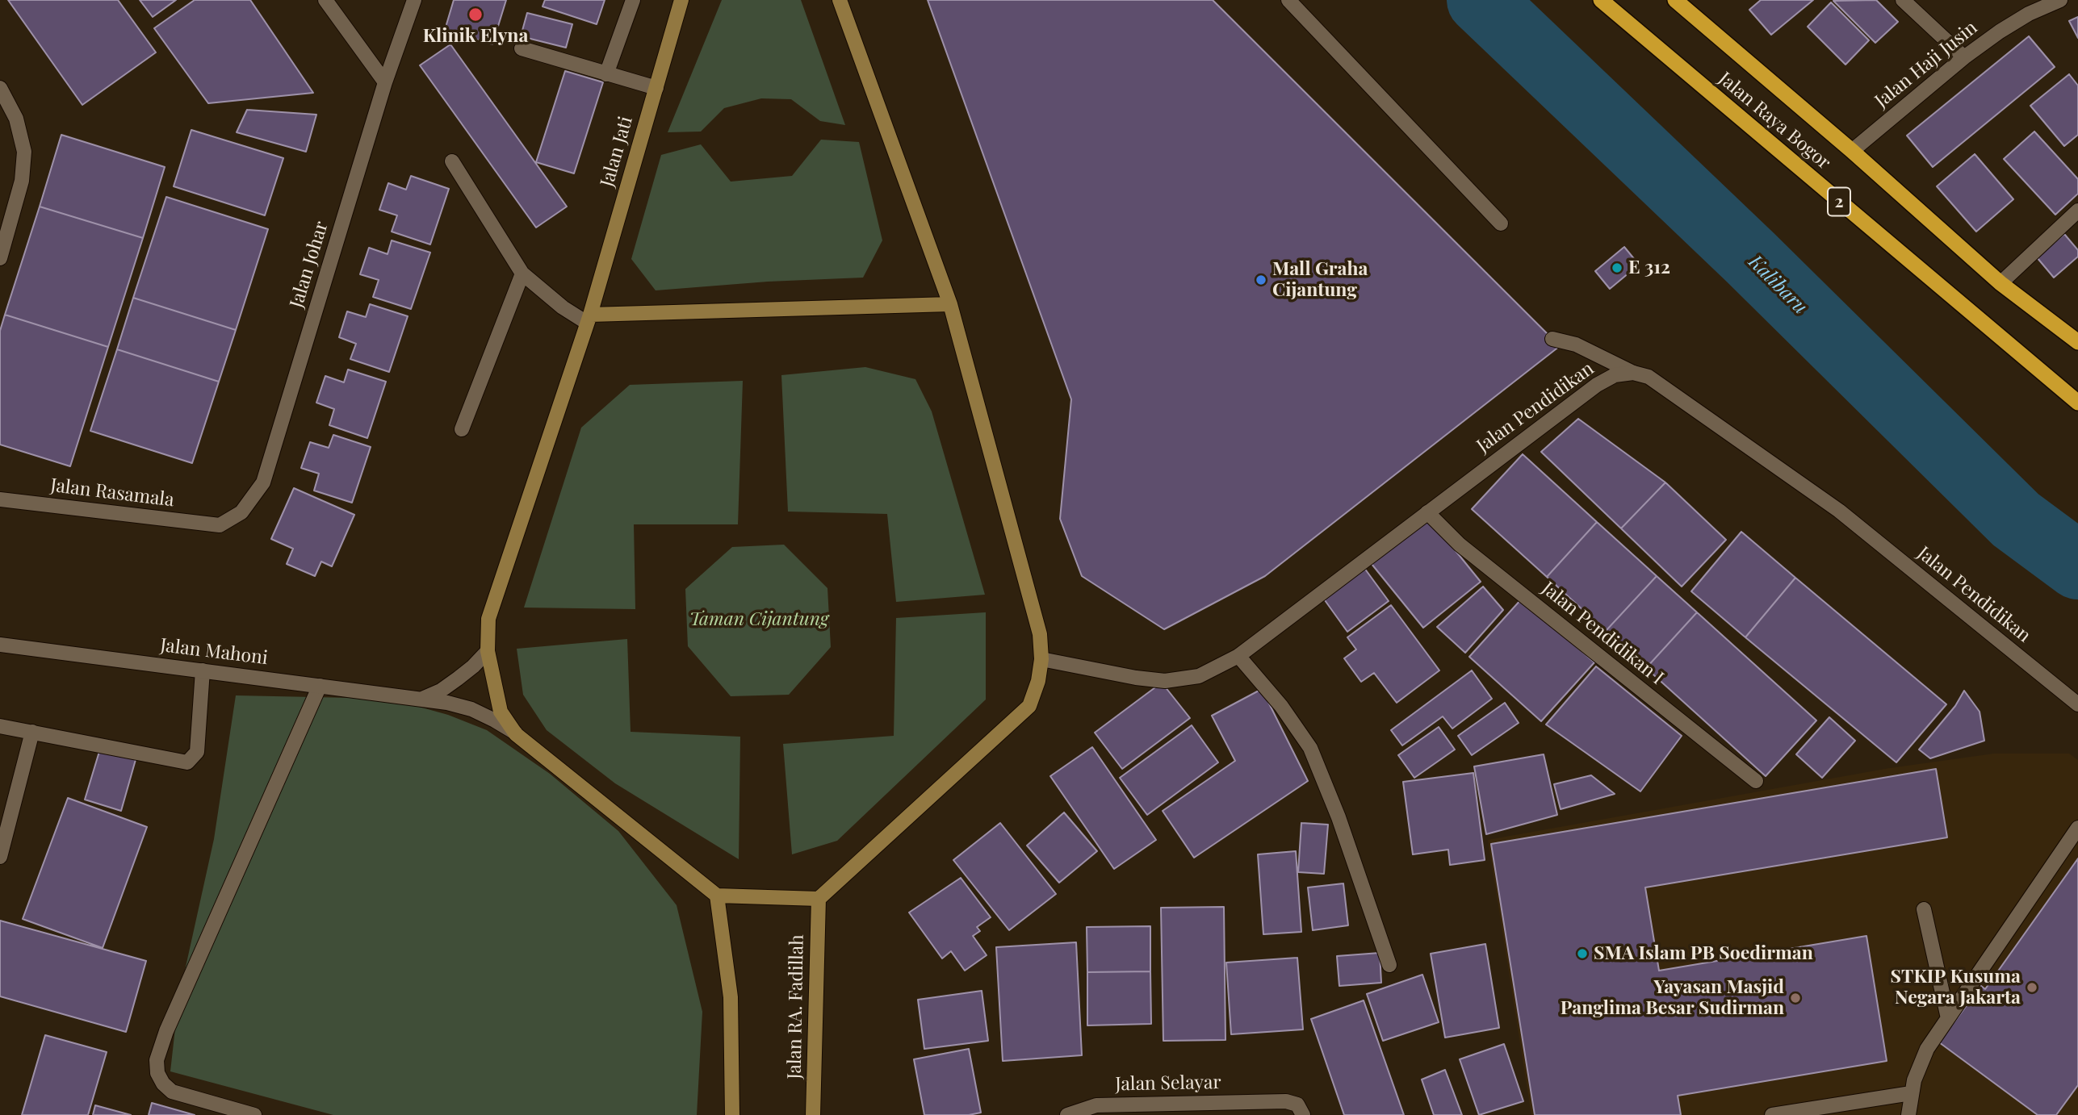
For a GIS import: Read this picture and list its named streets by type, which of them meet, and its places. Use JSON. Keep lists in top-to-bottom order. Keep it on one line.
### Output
{"streets":{"highway":["Jalan Raya Bogor","2"],"main road":["Jalan Jati","Jalan RA. Fadillah"],"street":["Jalan Haji Jusin","Jalan Johar","Jalan Pendidikan","Jalan Rasamala","Jalan Pendidikan I","Jalan Mahoni","Jalan Selayar"]},"crossings":[["Jalan Haji Jusin","Jalan Raya Bogor"],["Jalan Jati","Jalan Mahoni"],["Jalan Johar","Jalan Rasamala"],["Jalan Pendidikan","Jalan Pendidikan I"]],"water":["Kalibaru"],"parks":["Taman Cijantung"],"places":["Klinik Elyna","E 312","Mall Graha Cijantung","SMA Islam PB Soedirman","STKIP Kusuma Negara Jakarta","Yayasan Masjid Panglima Besar Sudirman"]}
